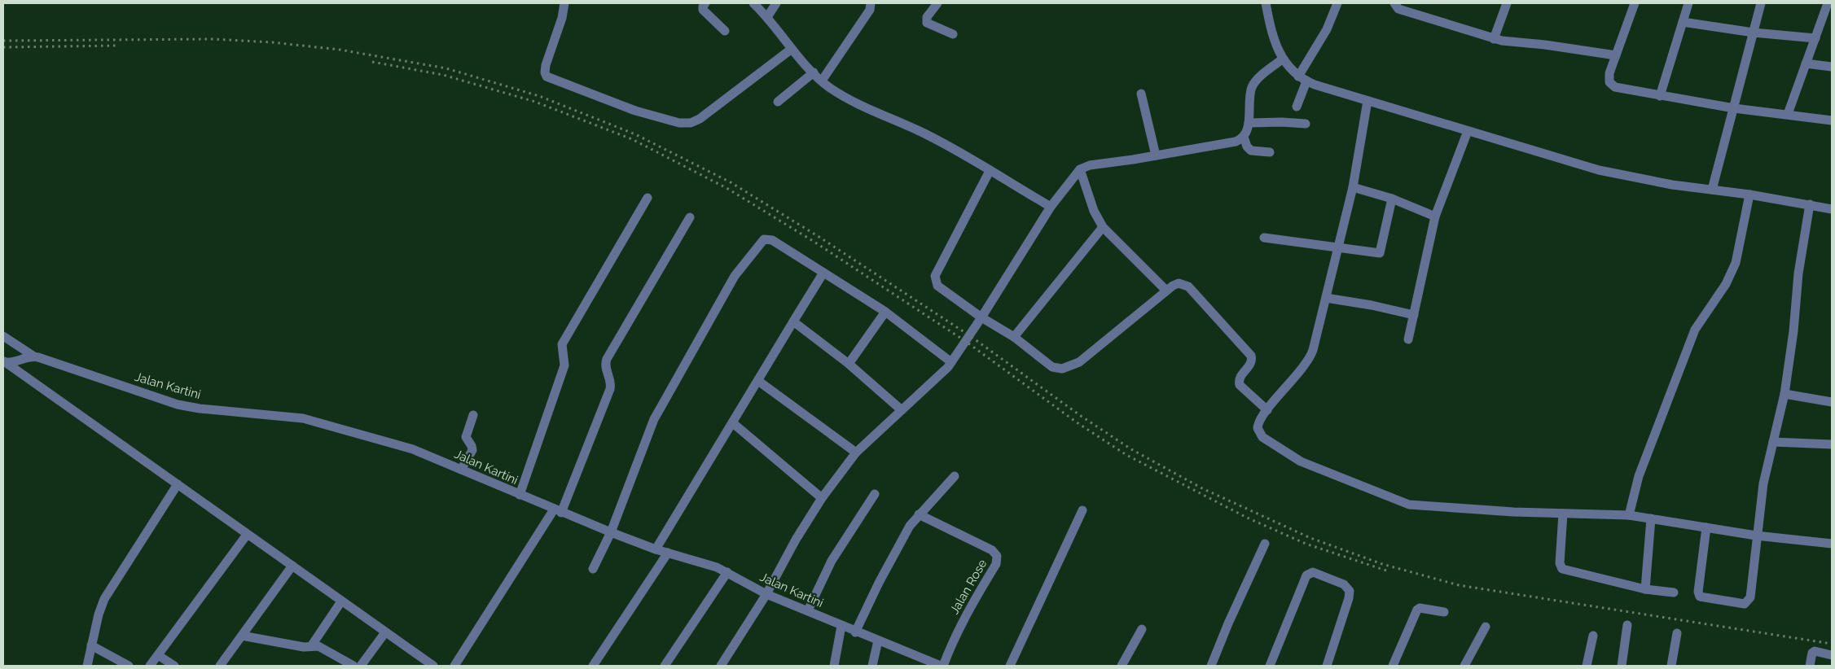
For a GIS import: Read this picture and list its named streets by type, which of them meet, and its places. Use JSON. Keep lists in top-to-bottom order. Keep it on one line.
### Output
{"streets":{"street":["Jalan Kartini","Jalan Rose"]},"crossings":[["Jalan Kartini","Jalan Rose"]]}
